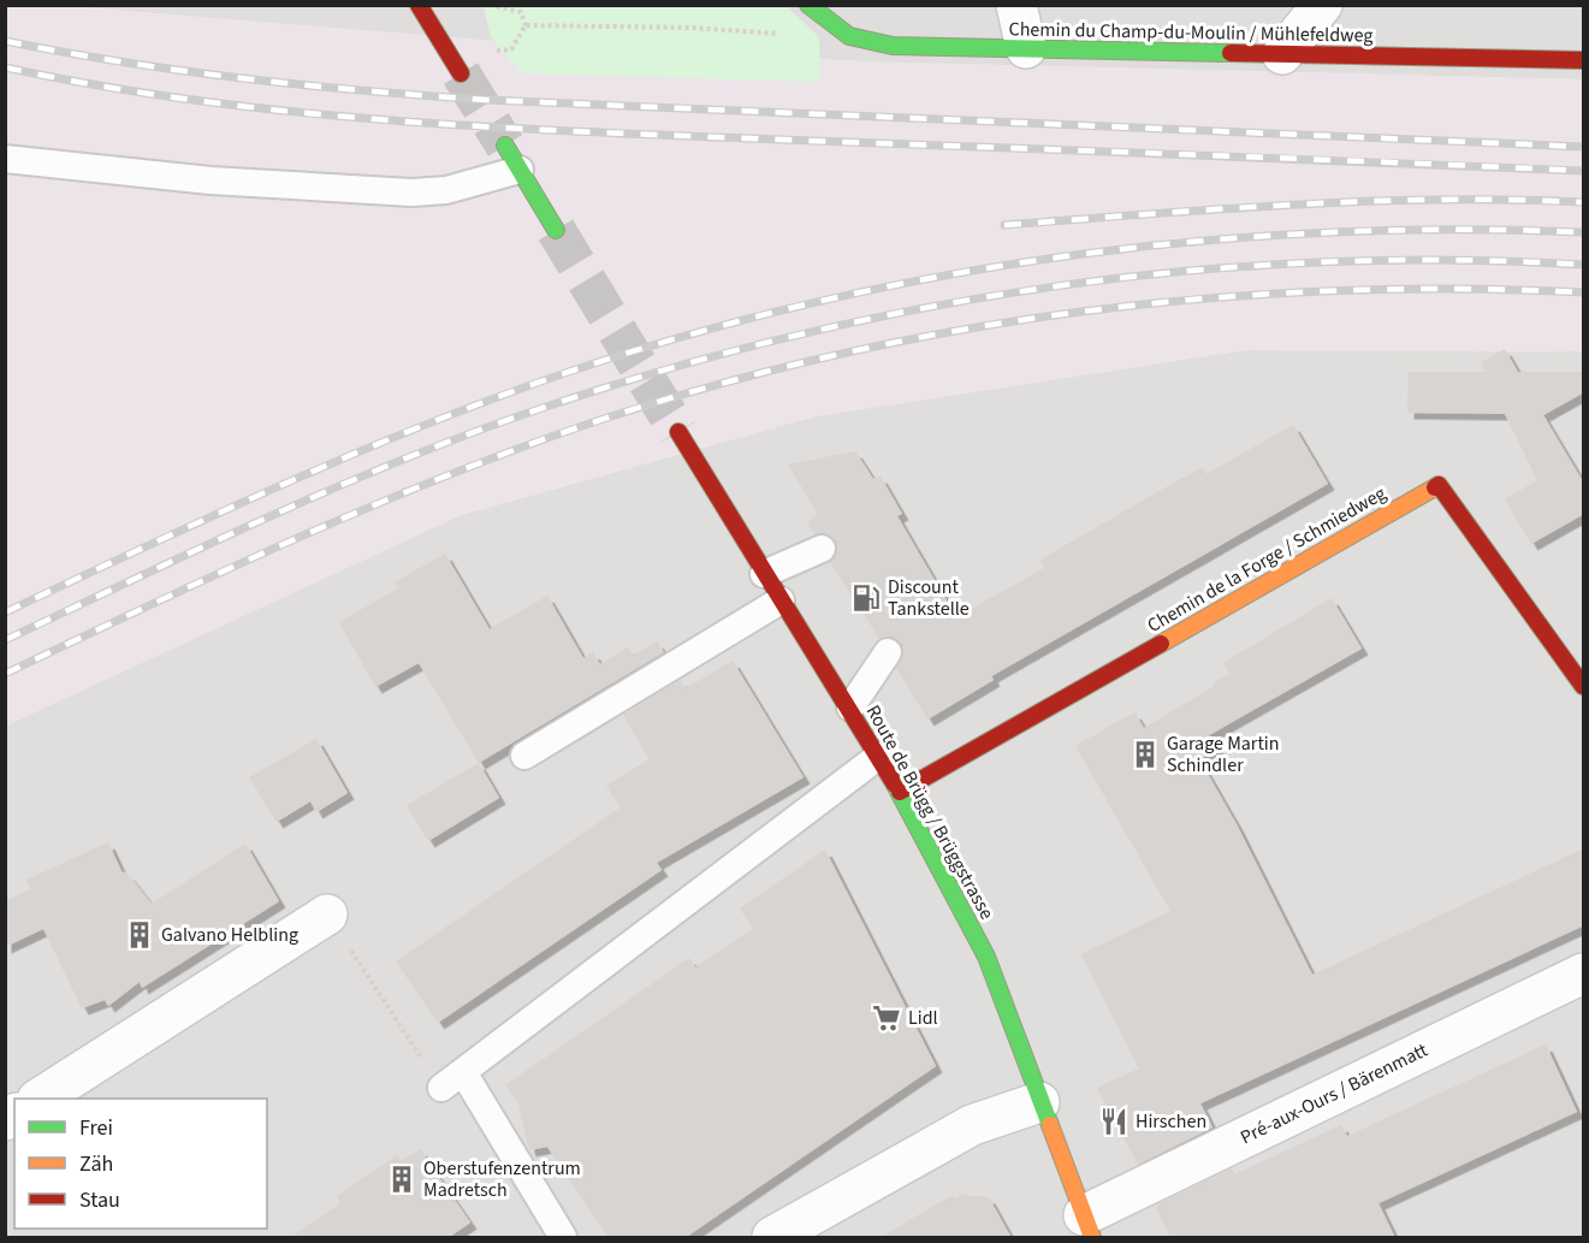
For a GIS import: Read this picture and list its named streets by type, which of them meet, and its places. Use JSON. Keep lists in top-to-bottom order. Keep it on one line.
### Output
{"streets":{"street":["Chemin du Champ-du-Moulin / Mühlefeldweg","Chemin de la Forge / Schmiedweg","Route de Brügg / Brüggstrasse","Pré-aux-Ours / Bärenmatt"]},"crossings":[["Chemin de la Forge / Schmiedweg","Route de Brügg / Brüggstrasse"],["Route de Brügg / Brüggstrasse","Pré-aux-Ours / Bärenmatt"]],"places":{"fuel station":["Discount Tankstelle"],"building":["Garage Martin Schindler","Galvano Helbling","Oberstufenzentrum Madretsch"],"supermarket":["Lidl"],"restaurant":["Hirschen"]},"legend":["Frei","Zäh","Stau"]}
